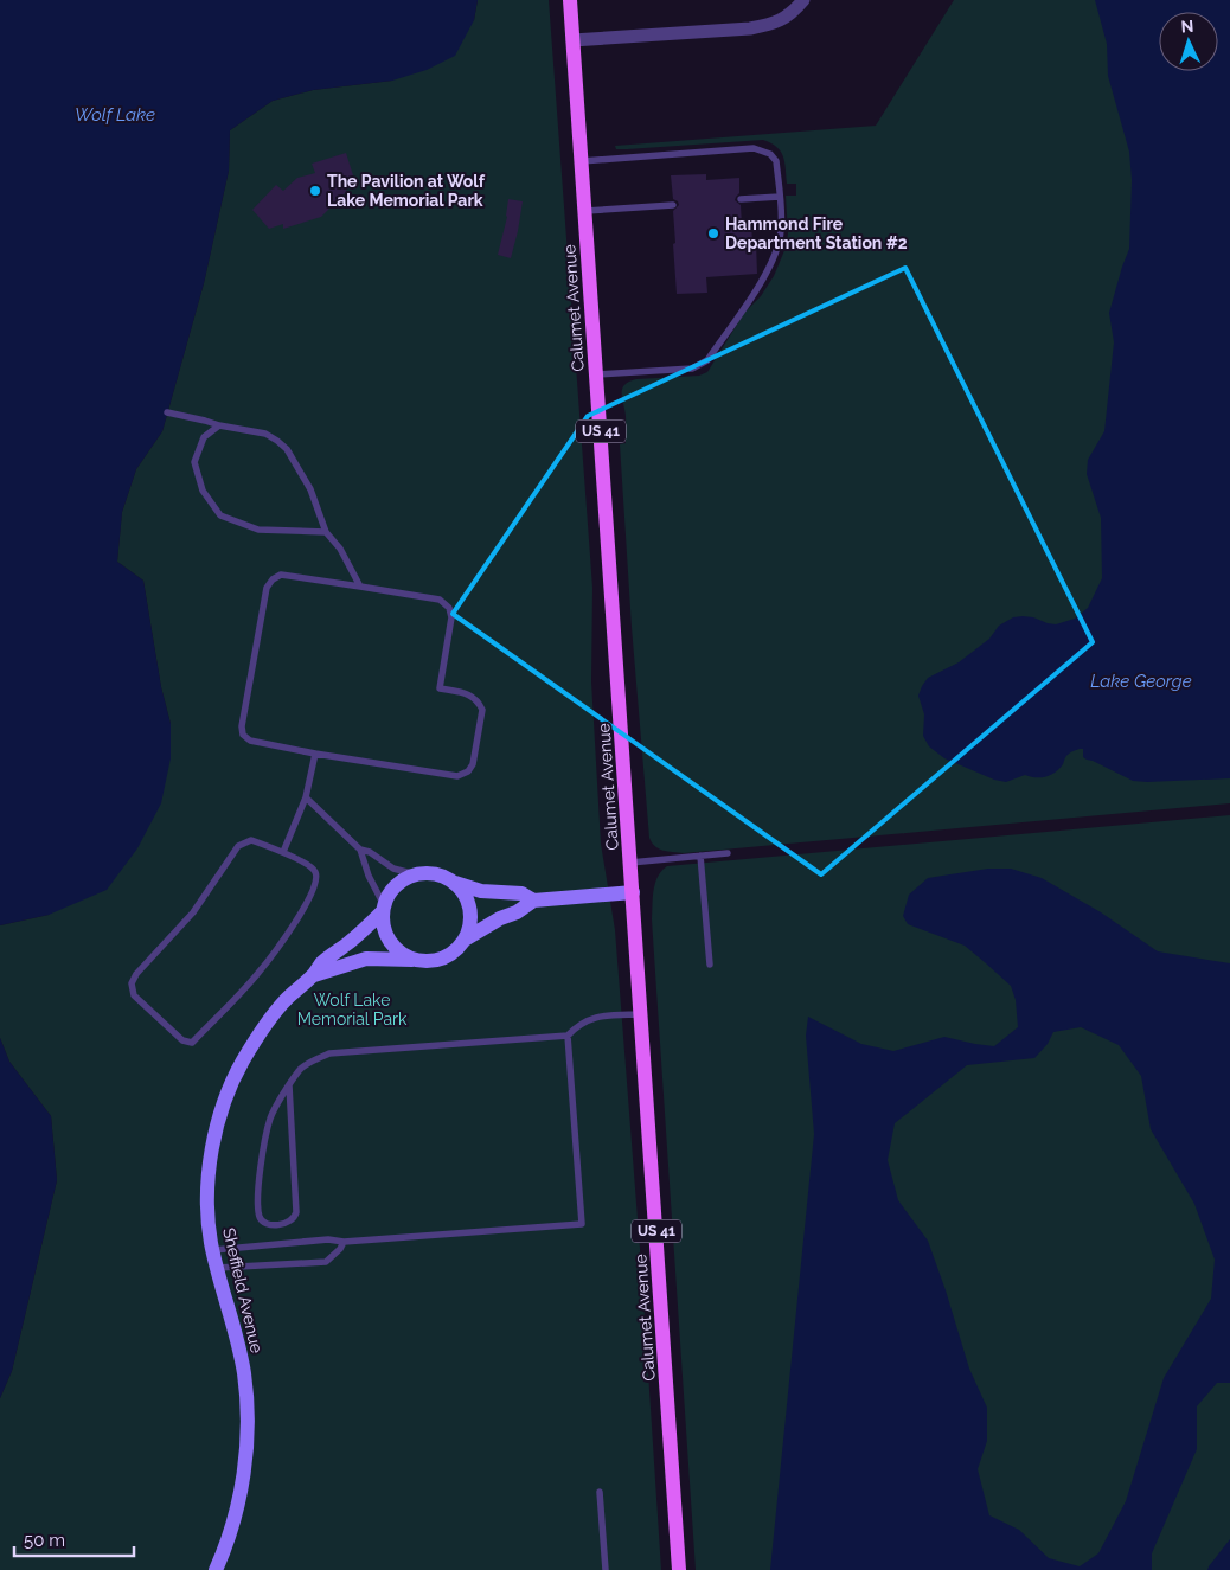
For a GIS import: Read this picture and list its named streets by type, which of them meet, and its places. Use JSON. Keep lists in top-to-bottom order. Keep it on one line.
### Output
{"streets":{"main road":["Calumet Avenue","US 41","Sheffield Avenue"]},"water":["Wolf Lake","Lake George"],"parks":["Wolf Lake Memorial Park"],"places":["The Pavilion at Wolf Lake Memorial Park","Hammond Fire Department Station #2"],"scale_bar":"50 m","north":"top"}
